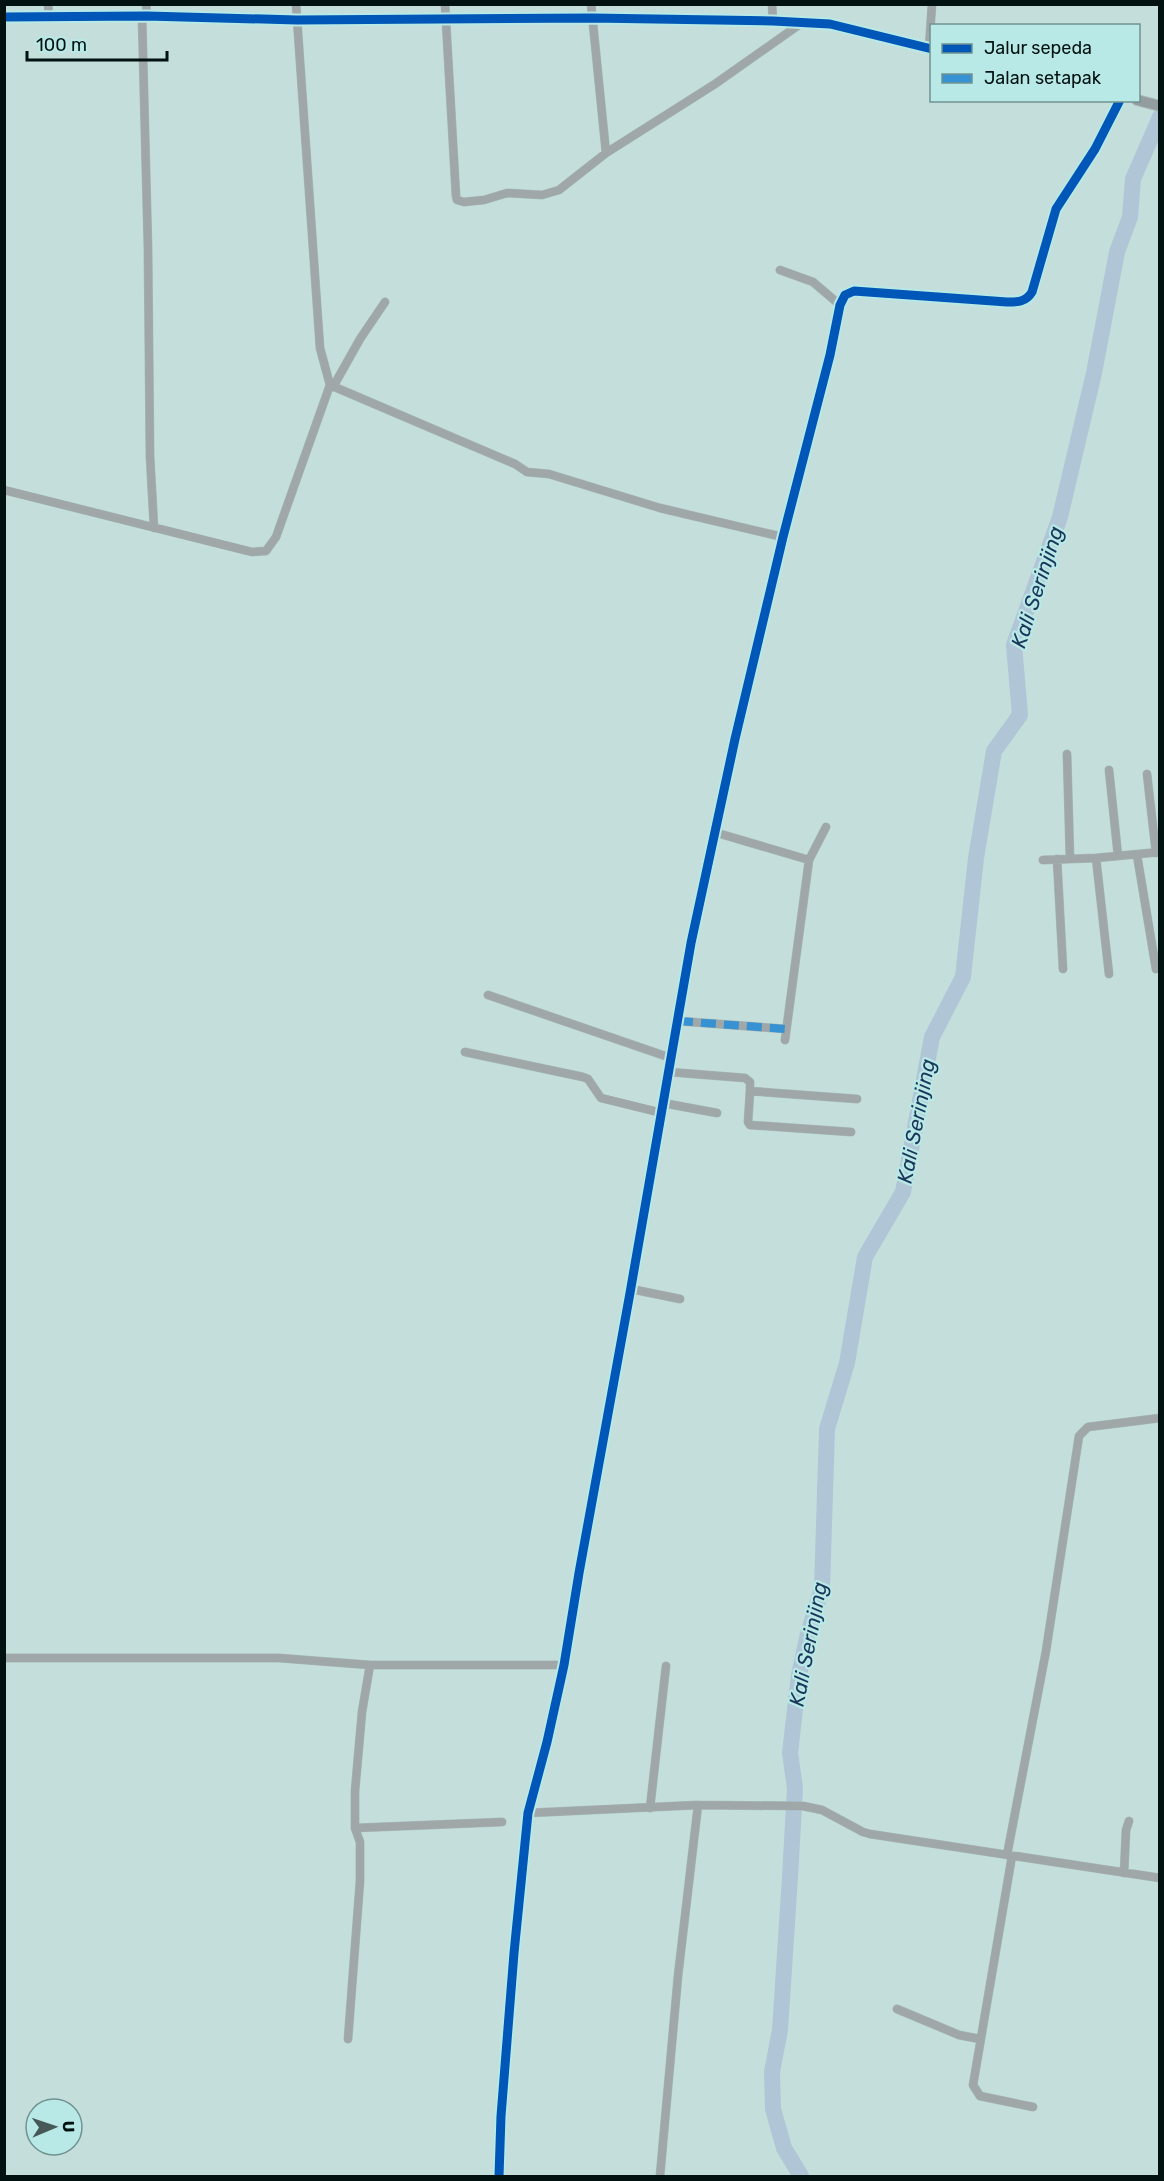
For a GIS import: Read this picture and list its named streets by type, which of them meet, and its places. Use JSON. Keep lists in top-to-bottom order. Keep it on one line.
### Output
{"water":["Kali Serinjing"],"legend":["Jalur sepeda","Jalan setapak"],"scale_bar":"100 m","north":"right"}
